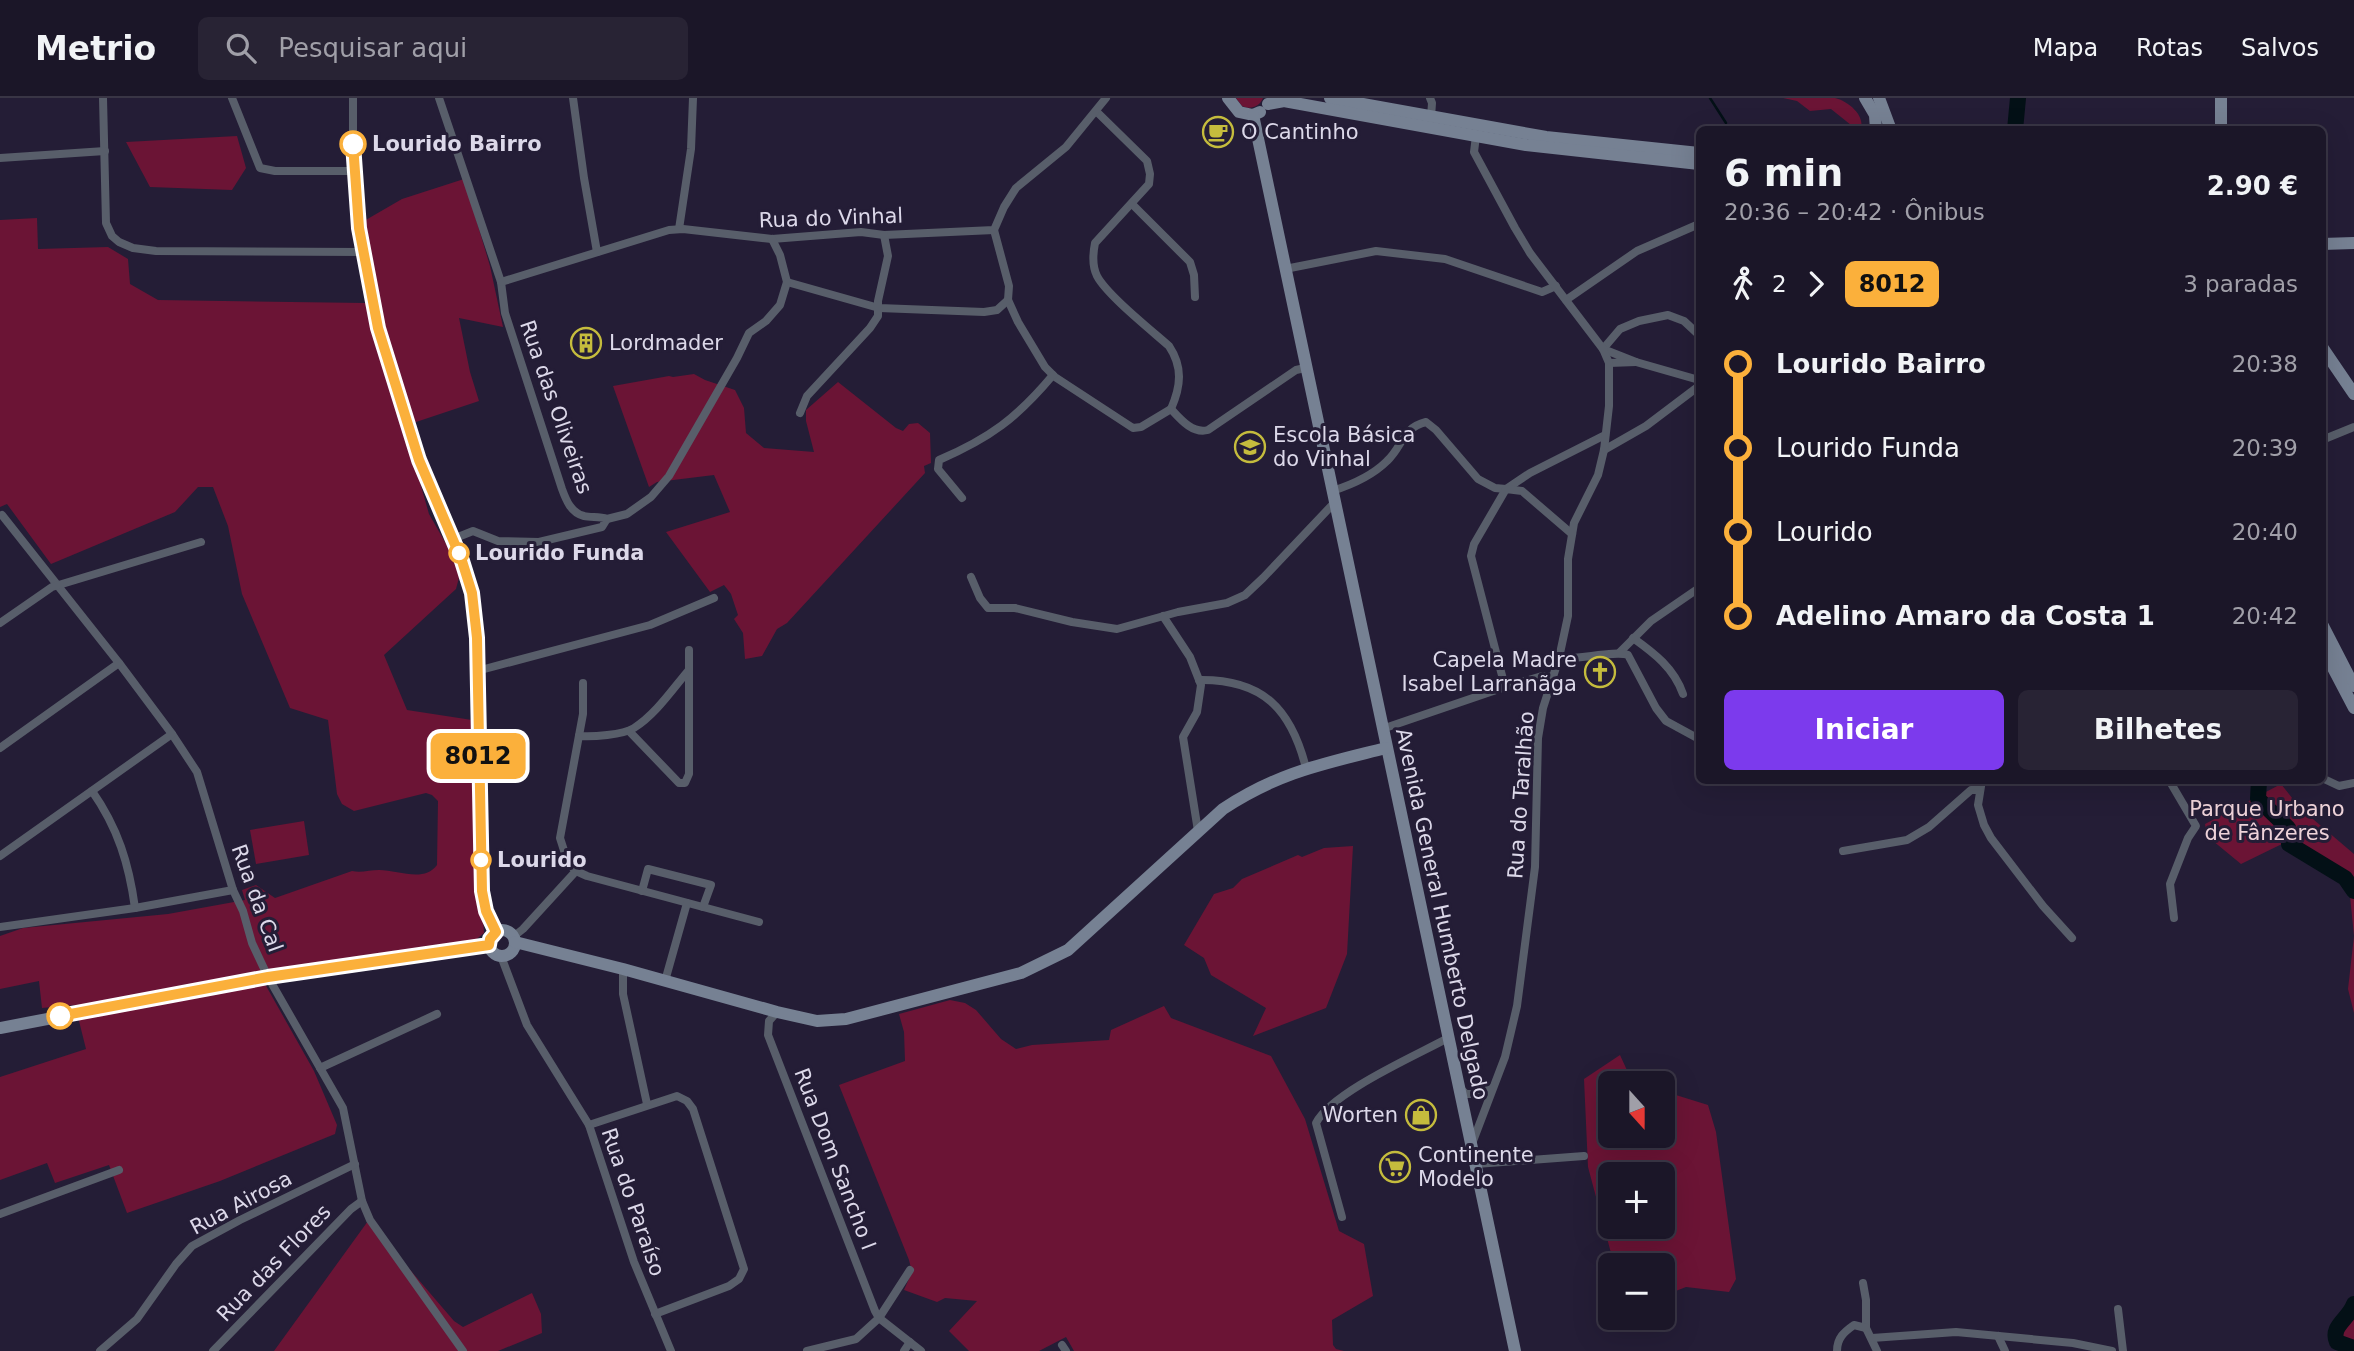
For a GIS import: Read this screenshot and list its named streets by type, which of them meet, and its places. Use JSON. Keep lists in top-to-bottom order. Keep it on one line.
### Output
{"streets":{"street":["Rua do Vinhal","Rua das Oliveiras","Rua do Taralhão","Rua da Cal","Avenida General Humberto Delgado","Rua Dom Sancho I","Rua do Paraíso","Rua Airosa","Rua das Flores"]},"crossings":[["Rua do Vinhal","Rua das Oliveiras"],["Rua do Taralhão","Avenida General Humberto Delgado"],["Rua da Cal","Rua Airosa"],["Rua da Cal","Rua das Flores"]],"parks":["Parque Urbano de Fânzeres"],"places":{"cafe":["O Cantinho"],"other":["Lourido Bairro","Lourido Funda","Lourido"],"building":["Lordmader"],"school or university":["Escola Básica do Vinhal"],"church":["Capela Madre Isabel Larranãga"],"shop":["Worten"],"supermarket":["Continente Modelo"]},"lines":["bus line 8012"],"north":"bottom","page":{"header":"Metrio","search":"Pesquisar aqui","nav":["Mapa","Rotas","Salvos"],"on_map":"8012","heading":["6 min","20:36 – 20:42 · Ônibus","2.90 €"],"legs":["2","8012","3 paradas"],"list":[{"name":"Lourido Bairro","value":"20:38"},{"name":"Lourido Funda","value":"20:39"},{"name":"Lourido","value":"20:40"},{"name":"Adelino Amaro da Costa 1","value":"20:42"}],"buttons":["Iniciar","Bilhetes"],"map_buttons":["+","−"]}}
